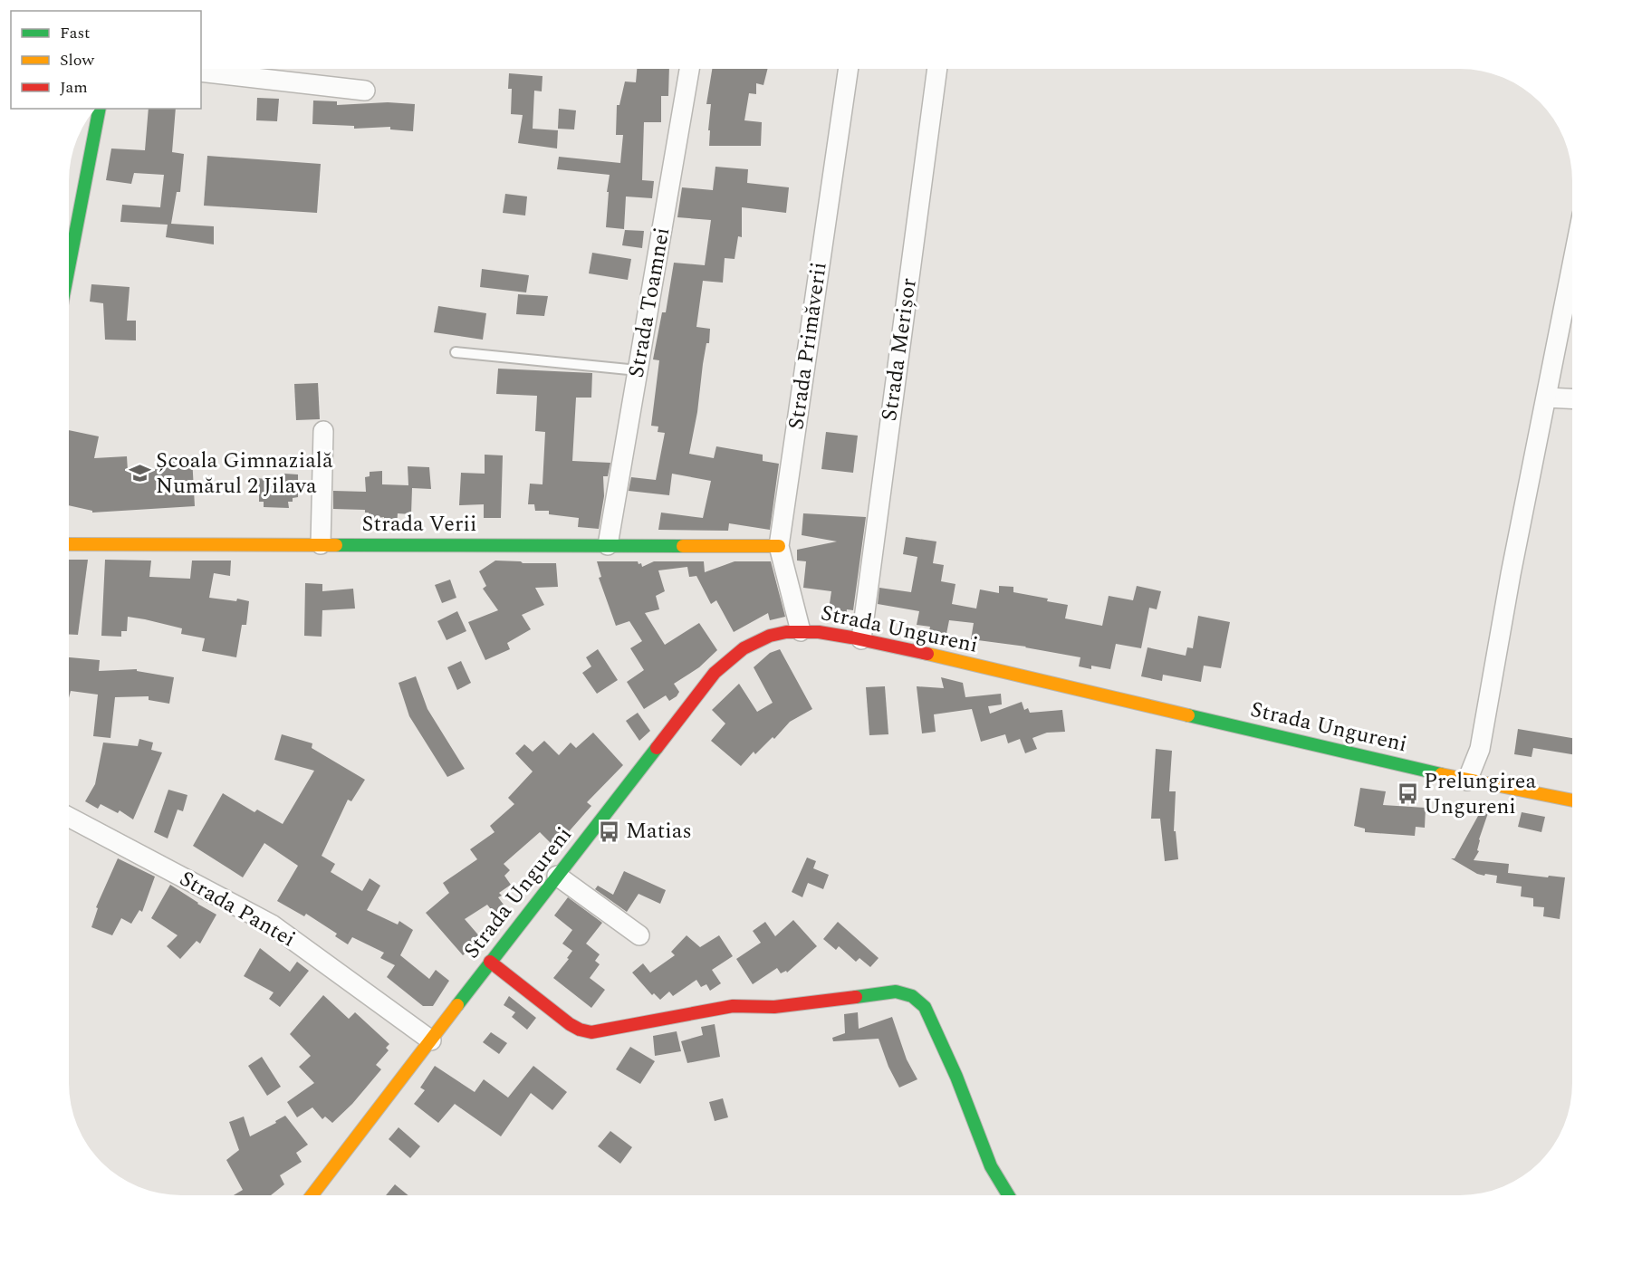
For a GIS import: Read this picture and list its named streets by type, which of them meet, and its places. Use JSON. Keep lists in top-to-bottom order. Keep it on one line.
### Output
{"streets":{"main road":["Strada Verii","Strada Ungureni"],"street":["Strada Toamnei","Strada Primăverii","Strada Merișor","Strada Pantei"]},"crossings":[["Strada Toamnei","Strada Verii"],["Strada Primăverii","Strada Verii"],["Strada Primăverii","Strada Ungureni"],["Strada Merișor","Strada Ungureni"],["Strada Ungureni","Strada Pantei"]],"places":{"school or university":["Școala Gimnazială Numărul 2 Jilava"],"bus stop":["Prelungirea Ungureni","Matias"]},"legend":["Fast","Slow","Jam"]}
